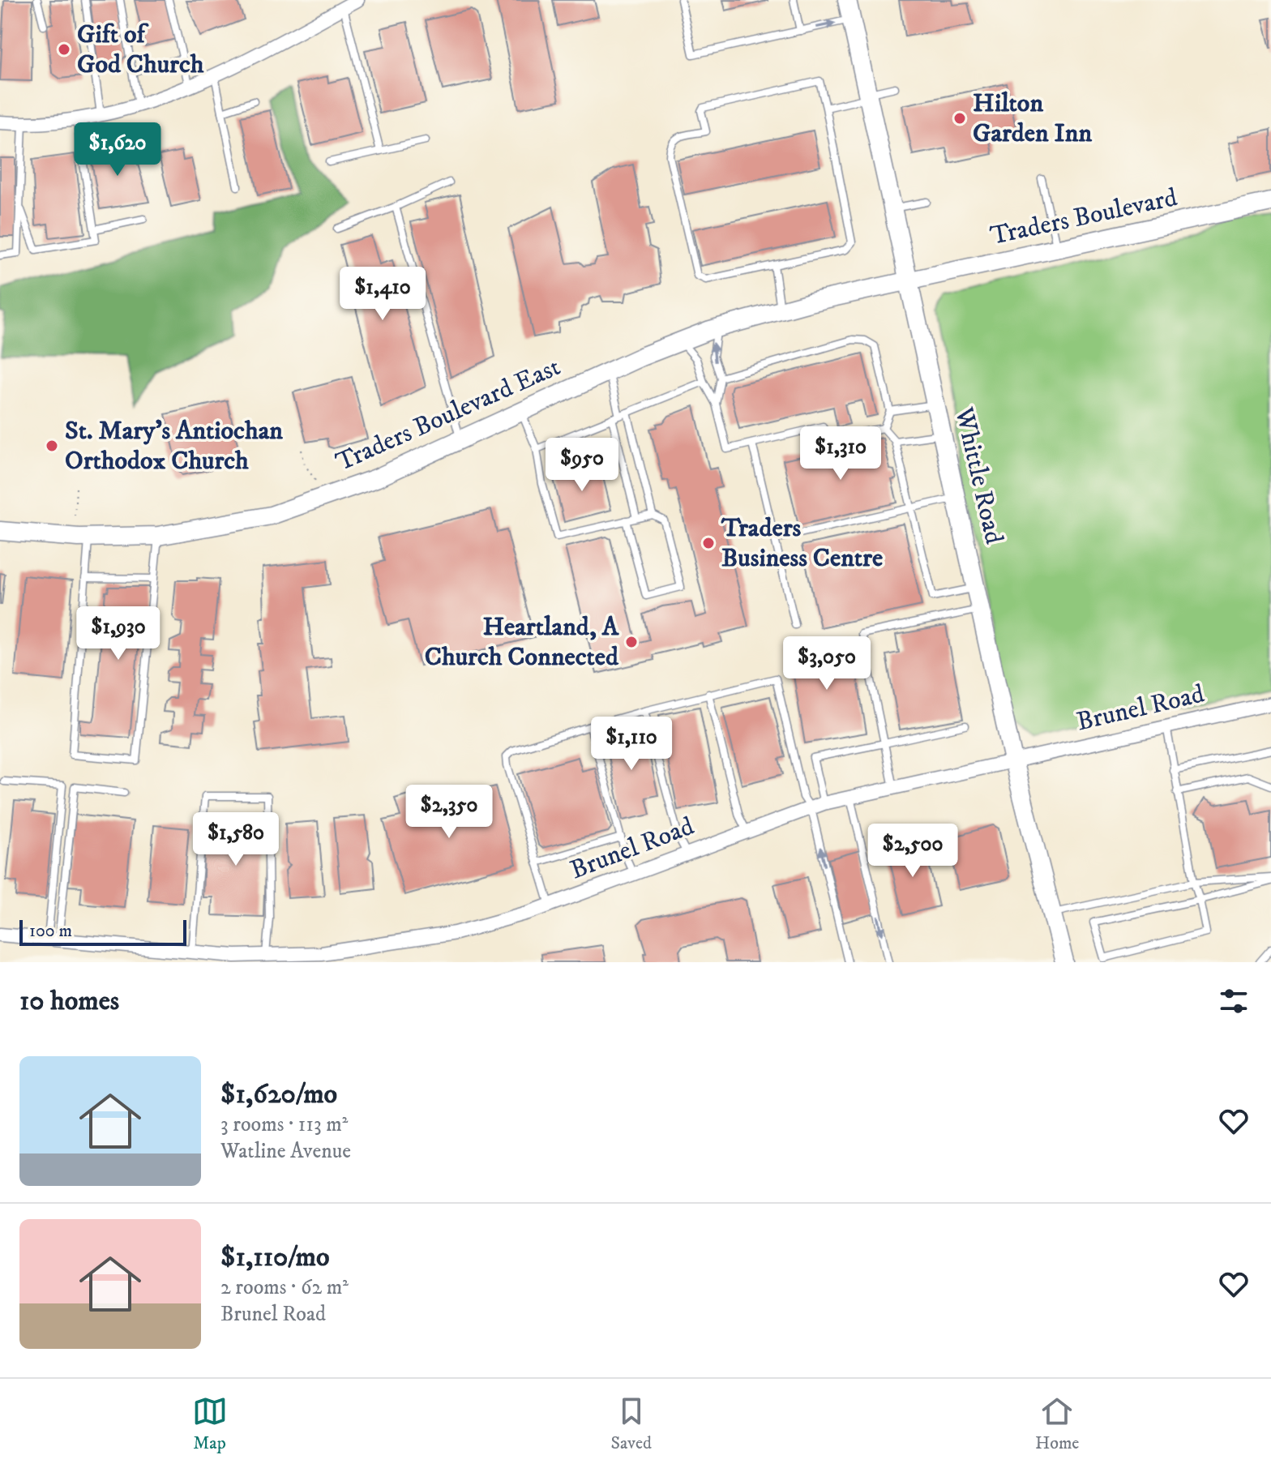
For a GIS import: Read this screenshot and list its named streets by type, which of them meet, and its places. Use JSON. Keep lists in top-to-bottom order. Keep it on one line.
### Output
{"streets":{"street":["Traders Boulevard","Traders Boulevard East","Whittle Road","Brunel Road"]},"crossings":[["Traders Boulevard","Traders Boulevard East"],["Traders Boulevard","Whittle Road"],["Traders Boulevard East","Whittle Road"],["Whittle Road","Brunel Road"]],"places":["Gift of God Church","Hilton Garden Inn","St. Mary’s Antiochan Orthodox Church","Traders Business Centre","Heartland, A Church Connected"],"scale_bar":"100 m","page":{"price":["$1,620","$1,410","$1,310","$950","$1,930","$3,050","$1,110","$2,350","$1,580","$2,500"],"scale":"100 m","heading":"10 homes","list":[{"name":"$1,620/mo","note":"3 rooms · 113 m² · Watline Avenue"},{"name":"$1,110/mo","note":"2 rooms · 62 m² · Brunel Road"}],"tabs":["Map","Saved","Home"]}}
